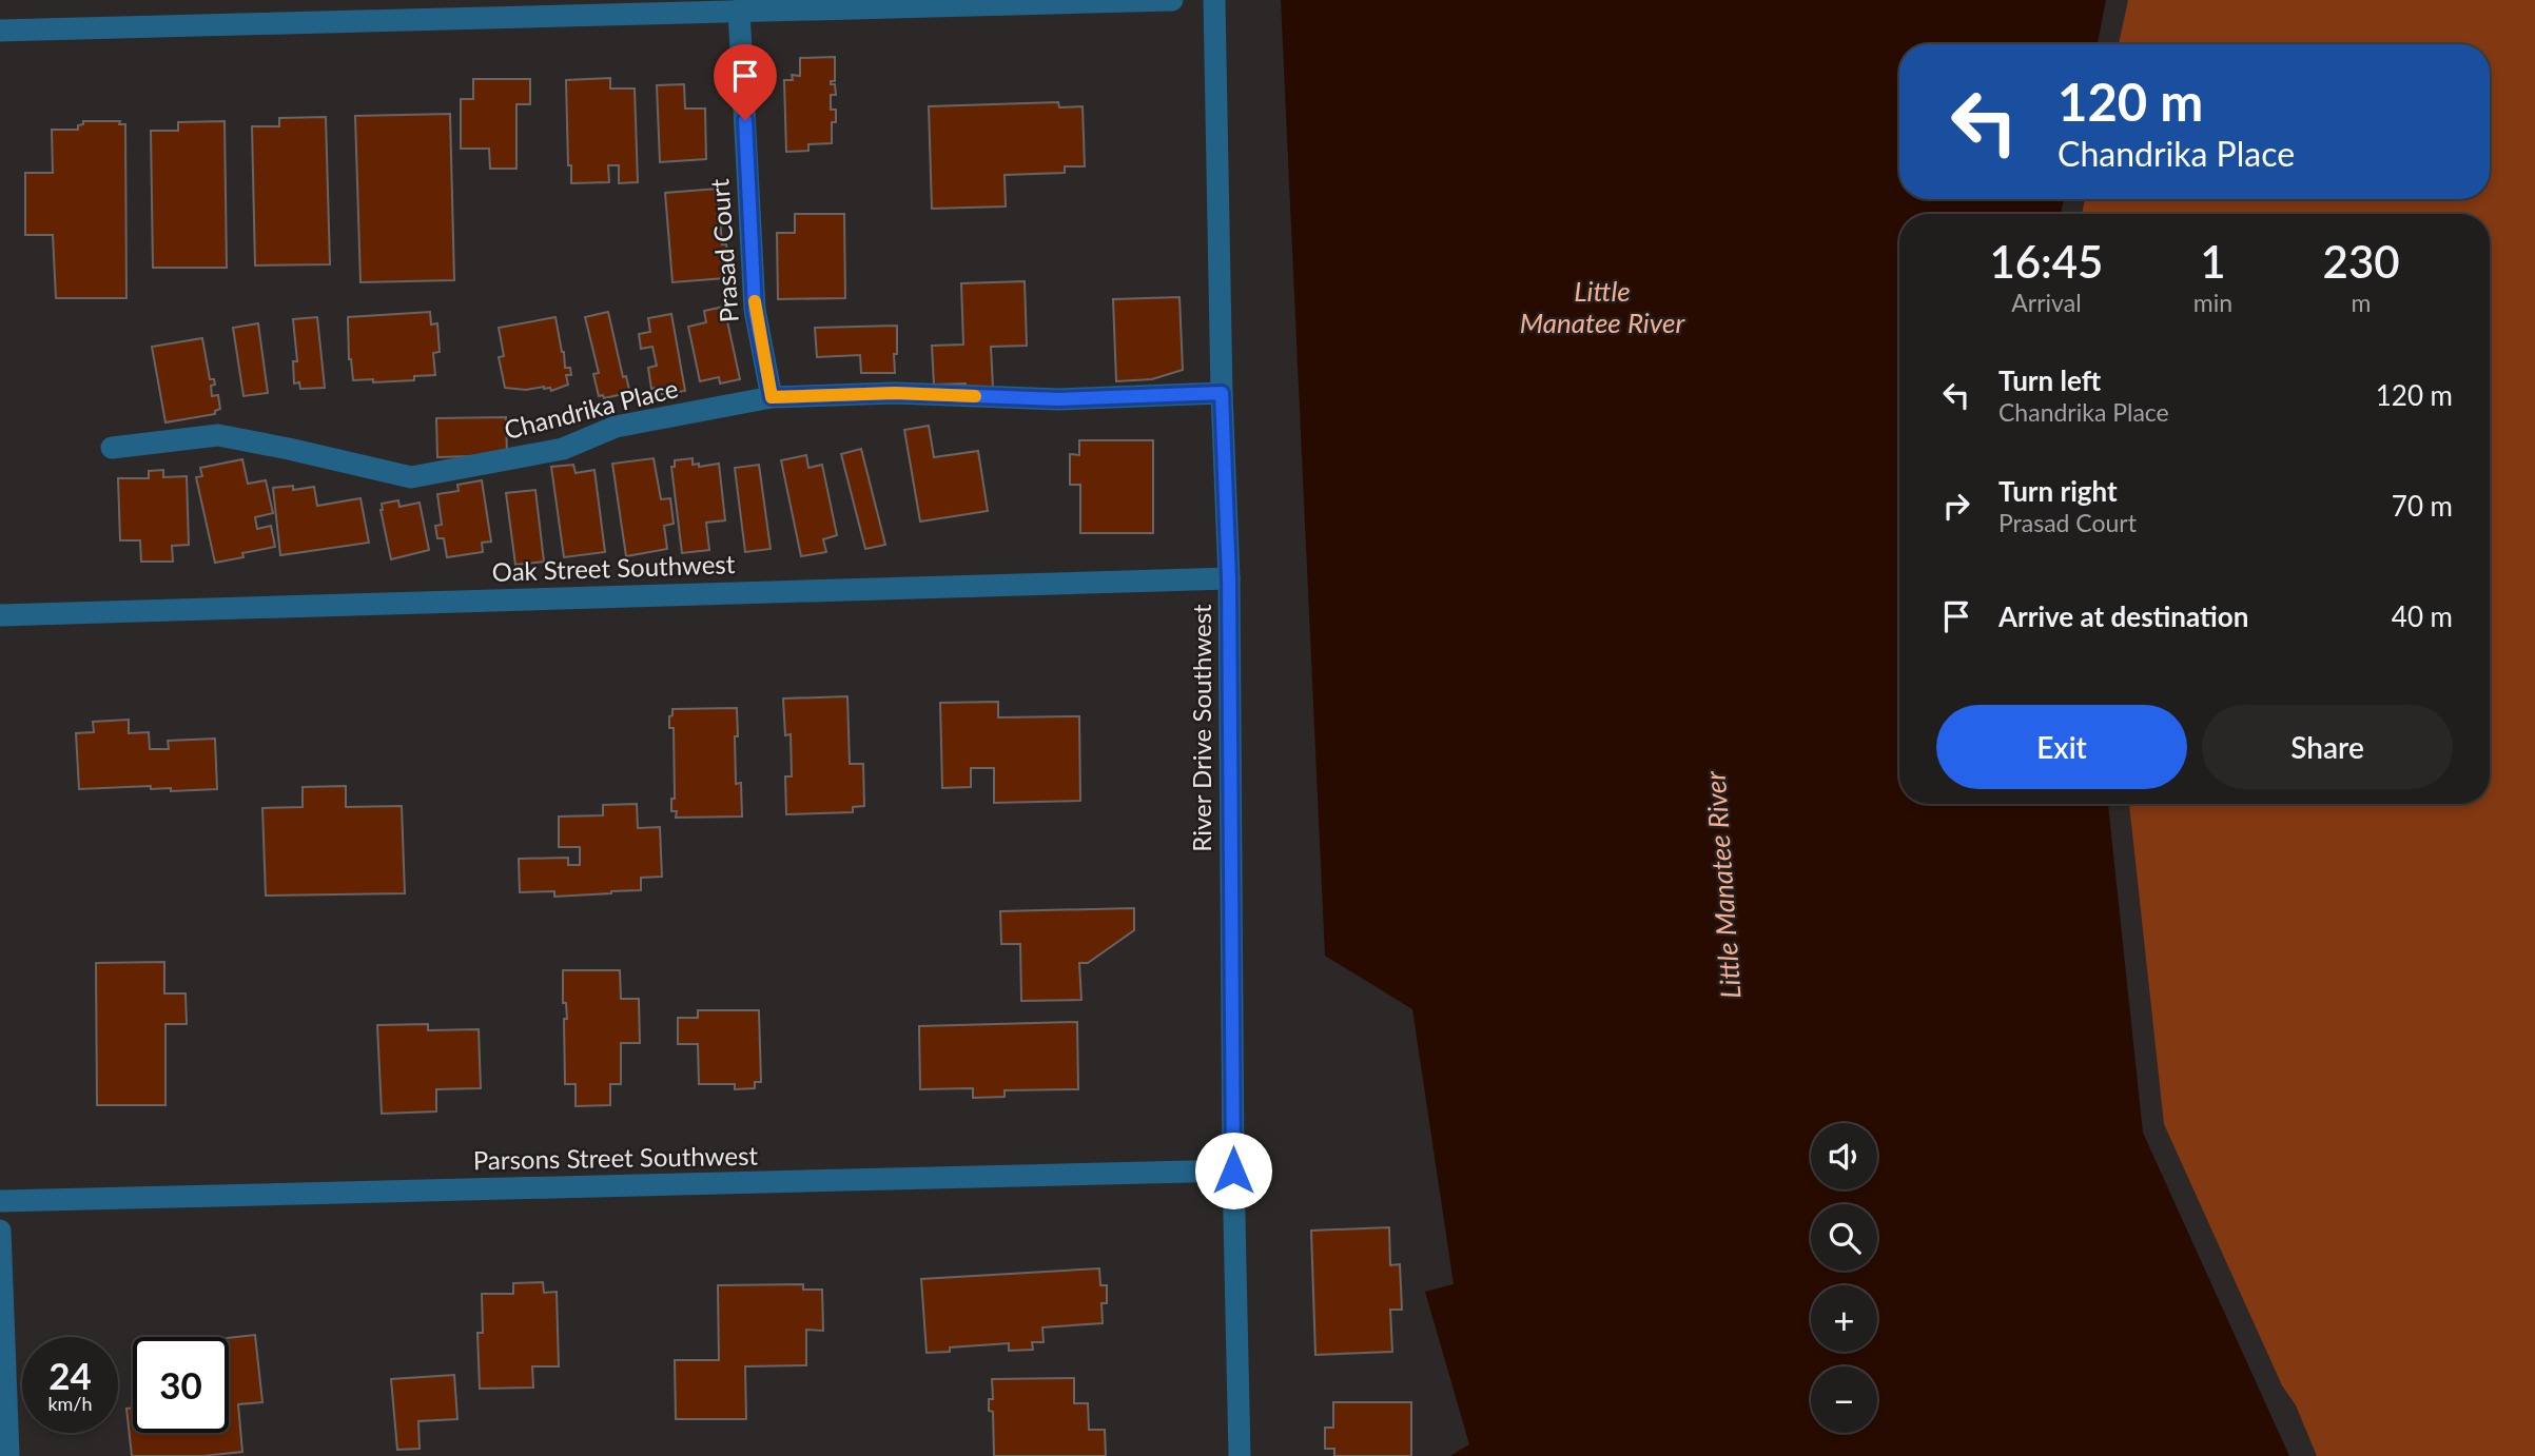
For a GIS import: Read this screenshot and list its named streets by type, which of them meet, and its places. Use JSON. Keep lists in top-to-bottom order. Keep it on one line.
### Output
{"streets":{"street":["Prasad Court","Chandrika Place","Oak Street Southwest","River Drive Southwest","Parsons Street Southwest"]},"crossings":[["Prasad Court","Chandrika Place"],["Chandrika Place","River Drive Southwest"],["Oak Street Southwest","River Drive Southwest"],["River Drive Southwest","Parsons Street Southwest"]],"water":["Little Manatee River"],"page":{"turn":["120 m","Chandrika Place"],"eta":["16:45","Arrival","1","min","230","m"],"list":[{"name":"Turn left","note":"Chandrika Place","value":"120 m"},{"name":"Turn right","note":"Prasad Court","value":"70 m"},{"name":"Arrive at destination","value":"40 m"}],"buttons":["Exit","Share"],"map_buttons":["+","−"],"speed":"24 km/h","limit":"30"}}
